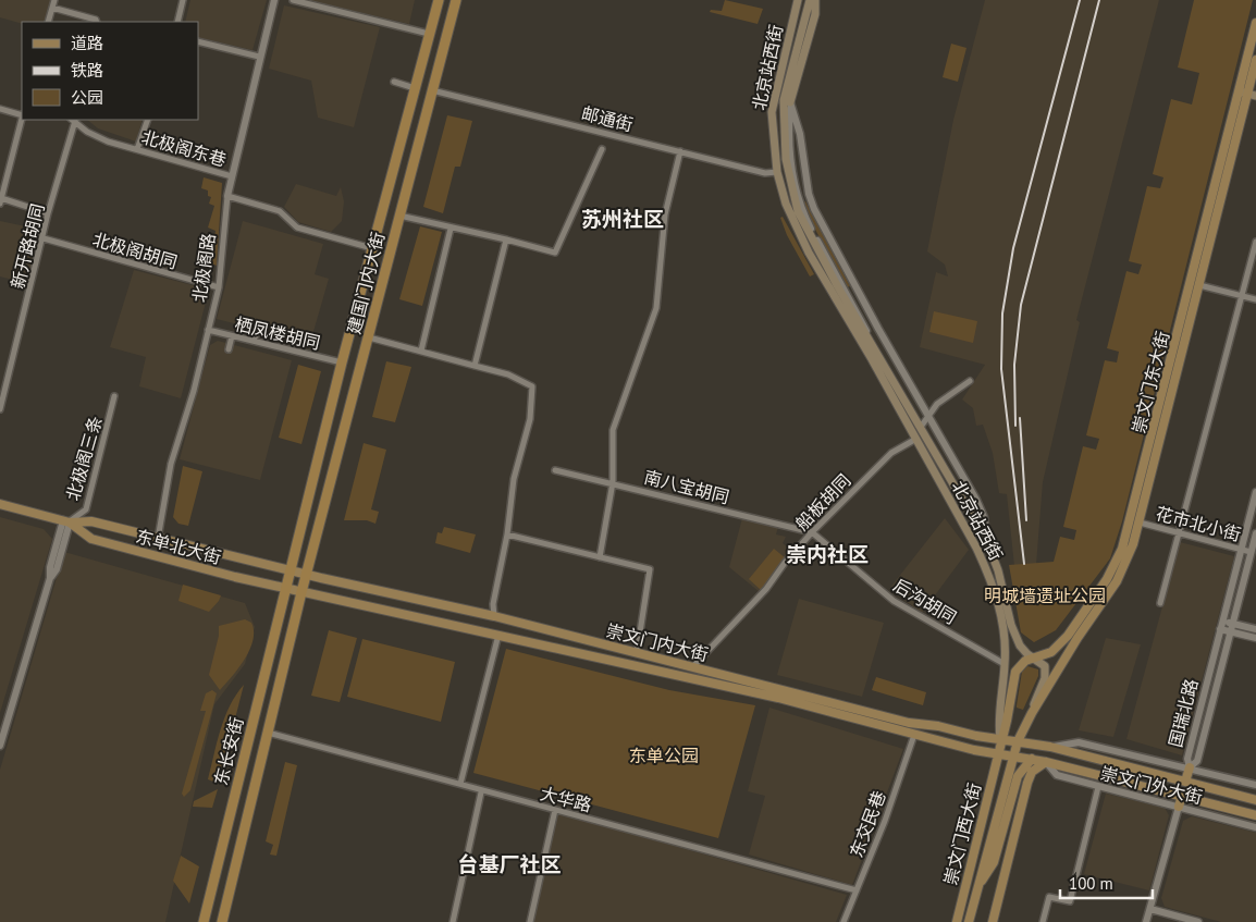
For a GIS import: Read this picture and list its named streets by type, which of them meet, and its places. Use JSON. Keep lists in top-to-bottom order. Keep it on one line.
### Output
{"streets":{"highway":["建国门内大街","东长安街"],"main road":["北京站西街","崇文门东大街","东单北大街","崇文门内大街","崇文门外大街","崇文门西大街"],"street":["邮通街","北极阁东巷","新开路胡同","北极阁胡同","北极阁路","栖凤楼胡同","北极阁三条","南八宝胡同","船板胡同","花市北小街","后沟胡同","国瑞北路","大华路","东交民巷"]},"crossings":[["北京站西街","邮通街"],["北京站西街","崇文门东大街"],["北京站西街","船板胡同"],["北京站西街","后沟胡同"],["北京站西街","崇文门内大街"],["北京站西街","崇文门外大街"],["北京站西街","崇文门西大街"],["邮通街","建国门内大街"],["北极阁东巷","新开路胡同"],["北极阁东巷","北极阁路"],["新开路胡同","北极阁胡同"],["北极阁胡同","北极阁路"],["北极阁路","栖凤楼胡同"],["北极阁路","东单北大街"],["建国门内大街","栖凤楼胡同"],["建国门内大街","东单北大街"],["建国门内大街","崇文门内大街"],["建国门内大街","东长安街"],["崇文门东大街","花市北小街"],["崇文门东大街","崇文门外大街"],["崇文门东大街","崇文门西大街"],["北极阁三条","东单北大街"],["南八宝胡同","船板胡同"],["南八宝胡同","后沟胡同"],["船板胡同","后沟胡同"],["船板胡同","崇文门内大街"],["花市北小街","国瑞北路"],["东单北大街","崇文门内大街"],["东单北大街","东长安街"],["崇文门内大街","东长安街"],["崇文门内大街","崇文门外大街"],["崇文门内大街","东交民巷"],["崇文门内大街","崇文门西大街"],["国瑞北路","崇文门外大街"],["东长安街","大华路"],["崇文门外大街","崇文门西大街"],["大华路","东交民巷"]],"districts":["苏州社区","崇内社区","台基厂社区"],"parks":["明城墙遗址公园","东单公园"],"legend":["道路","铁路","公园"],"scale_bar":"100 m"}
